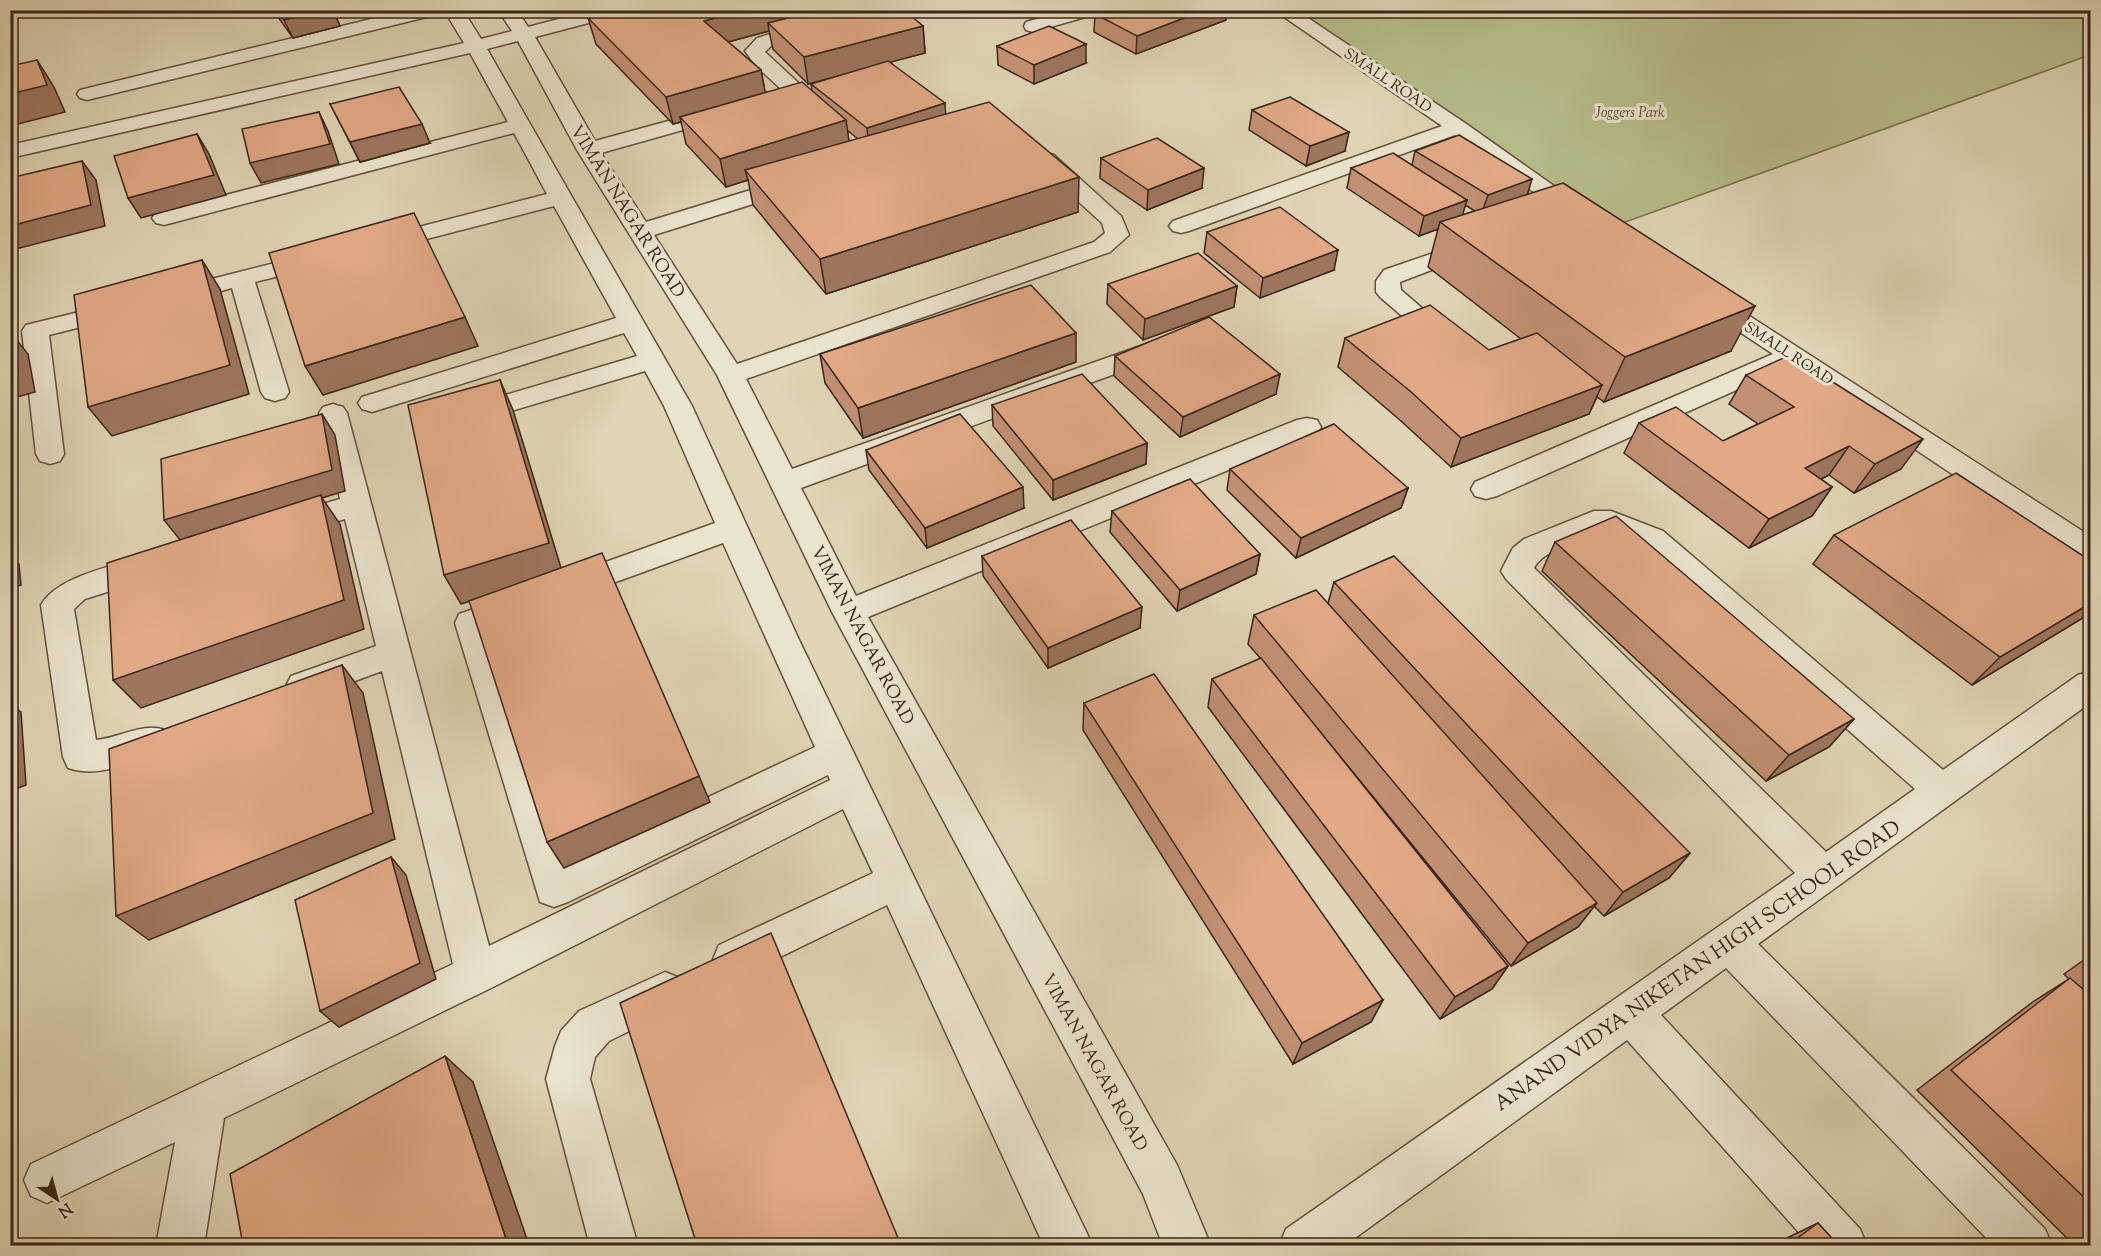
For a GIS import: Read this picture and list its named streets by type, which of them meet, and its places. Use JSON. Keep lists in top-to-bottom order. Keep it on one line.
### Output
{"streets":{"street":["SMALL ROAD","VIMAN NAGAR ROAD","ANAND VIDYA NIKETAN HIGH SCHOOL ROAD"]},"parks":["Joggers Park"],"north":"bottom right"}
